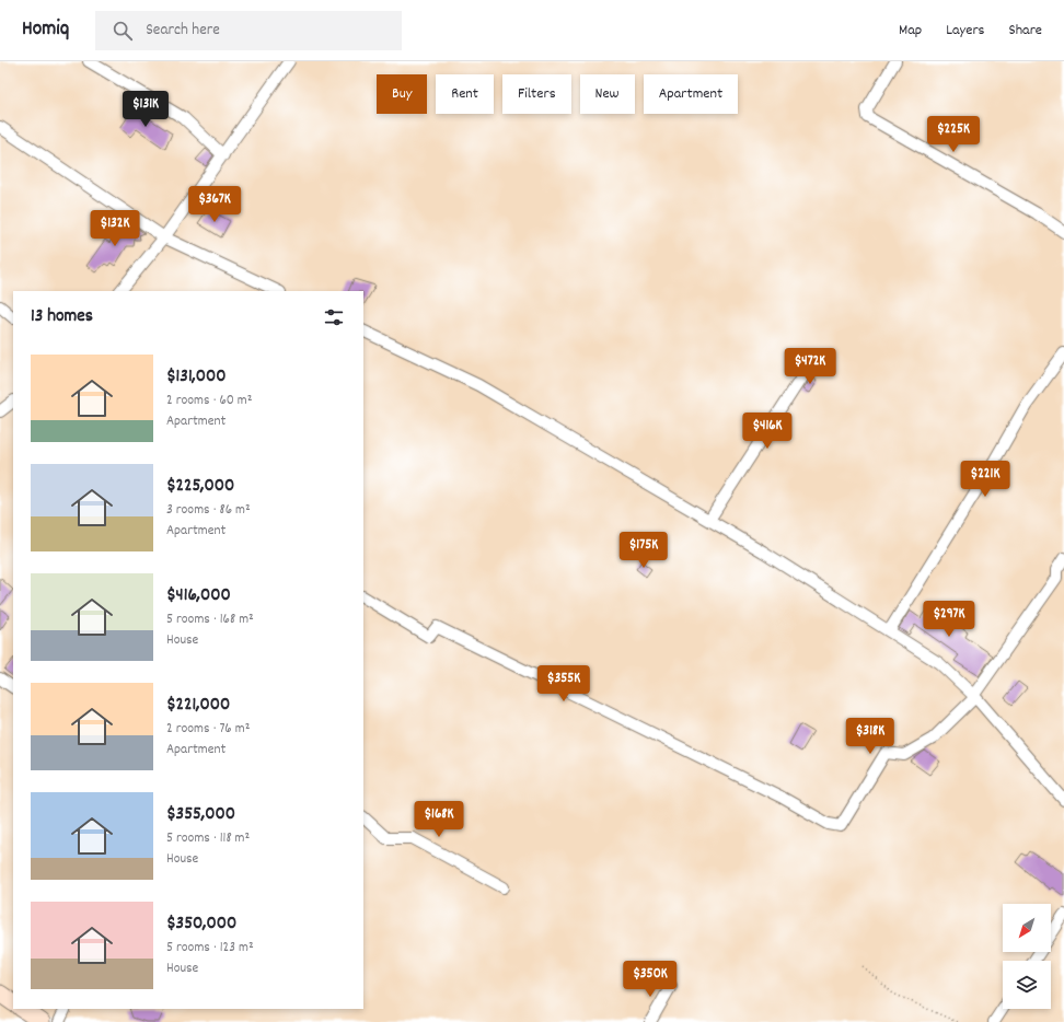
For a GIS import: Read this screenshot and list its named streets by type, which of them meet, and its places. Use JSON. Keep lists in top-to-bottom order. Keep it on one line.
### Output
{"north":"bottom left","page":{"header":"Homiq","search":"Search here","nav":["Map","Layers","Share"],"chip":["Buy","Rent","Filters","New","Apartment"],"price":["$131K","$225K","$367K","$132K","$472K","$416K","$221K","$175K","$297K","$355K","$318K","$168K","$350K"],"heading":"13 homes","list":[{"name":"$131,000","note":"2 rooms · 60 m² · Apartment"},{"name":"$225,000","note":"3 rooms · 86 m² · Apartment"},{"name":"$416,000","note":"5 rooms · 168 m² · House"},{"name":"$221,000","note":"2 rooms · 76 m² · Apartment"},{"name":"$355,000","note":"5 rooms · 118 m² · House"},{"name":"$350,000","note":"5 rooms · 123 m² · House"}]}}
